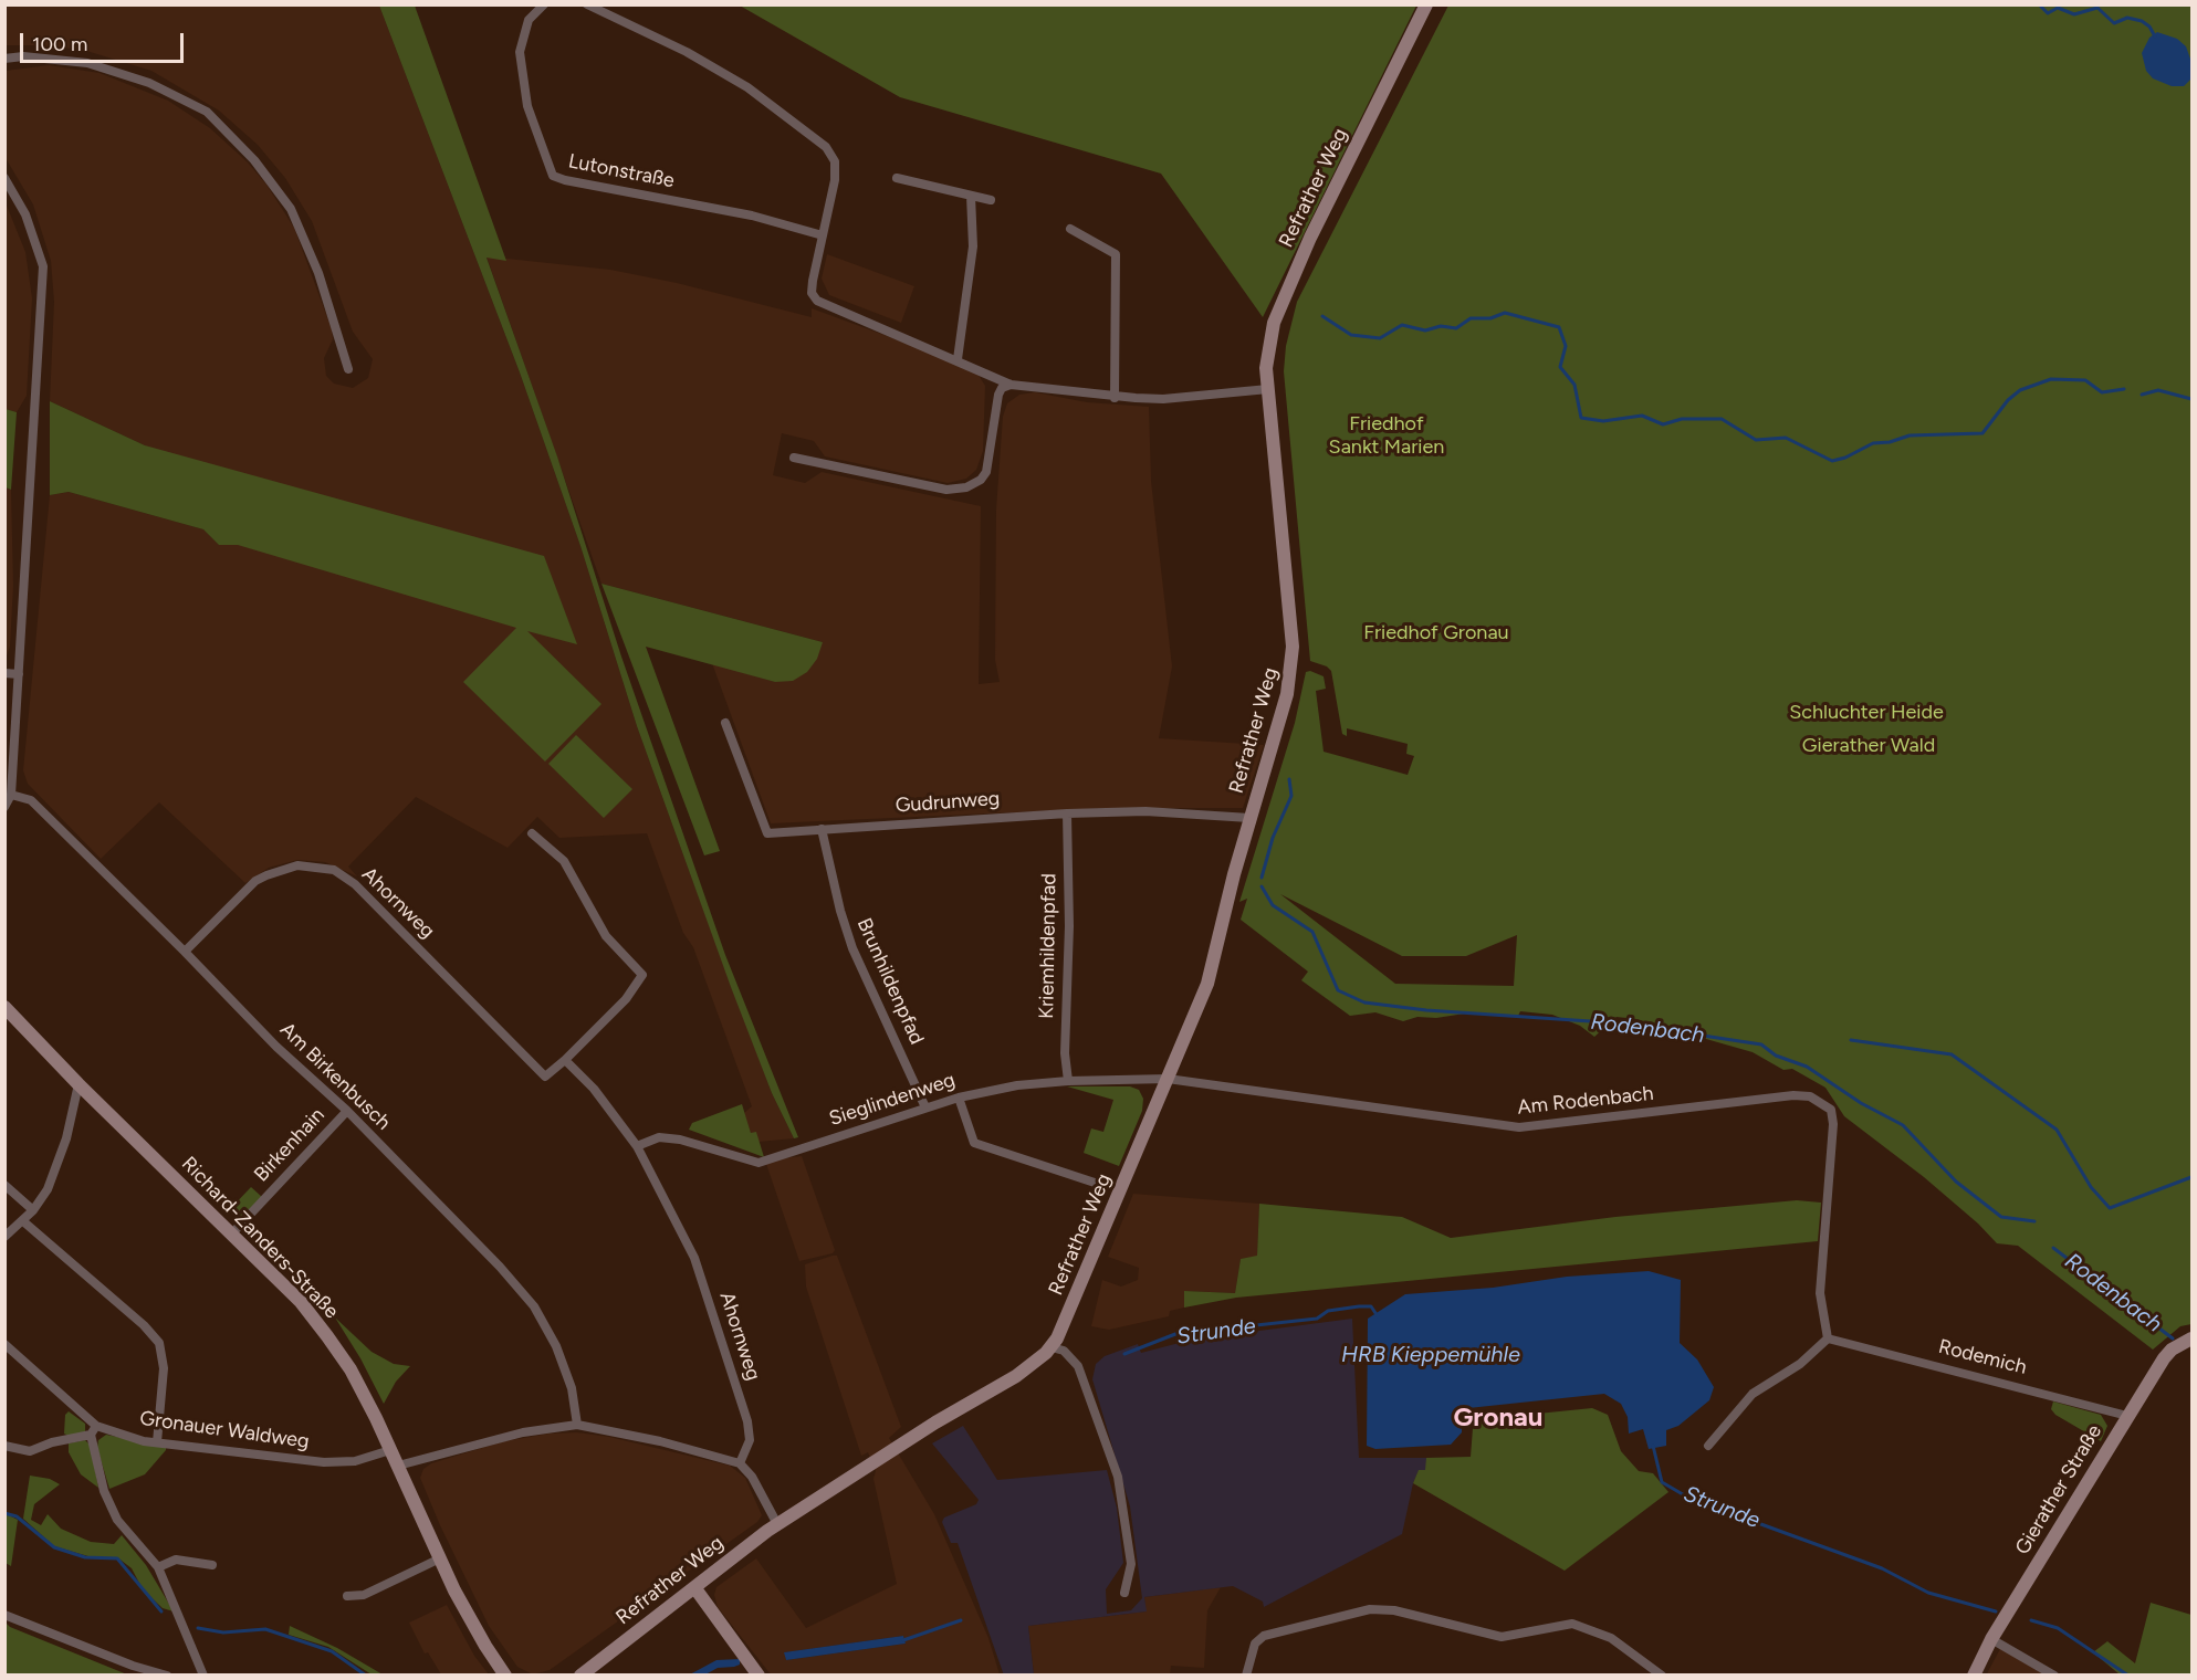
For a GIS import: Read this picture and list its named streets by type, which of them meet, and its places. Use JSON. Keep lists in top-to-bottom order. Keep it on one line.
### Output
{"streets":{"main road":["Refrather Weg","Richard-Zanders-Straße","Gierather Straße"],"street":["Lutonstraße","Gudrunweg","Ahornweg","Kriemhildenpfad","Brunhildenpfad","Am Birkenbusch","Sieglindenweg","Am Rodenbach","Birkenhain","Rodemich","Gronauer Waldweg"]},"crossings":[["Refrather Weg","Gudrunweg"],["Refrather Weg","Sieglindenweg"],["Refrather Weg","Am Rodenbach"],["Gudrunweg","Kriemhildenpfad"],["Gudrunweg","Brunhildenpfad"],["Ahornweg","Am Birkenbusch"],["Ahornweg","Sieglindenweg"],["Kriemhildenpfad","Sieglindenweg"],["Brunhildenpfad","Sieglindenweg"],["Am Birkenbusch","Birkenhain"],["Sieglindenweg","Am Rodenbach"],["Am Rodenbach","Rodemich"],["Birkenhain","Richard-Zanders-Straße"],["Richard-Zanders-Straße","Gronauer Waldweg"],["Rodemich","Gierather Straße"]],"districts":["Gronau"],"water":["Rodenbach","Strunde","HRB Kieppemühle"],"parks":["Friedhof Sankt Marien","Friedhof Gronau","Schluchter Heide","Gierather Wald"],"scale_bar":"100 m"}
